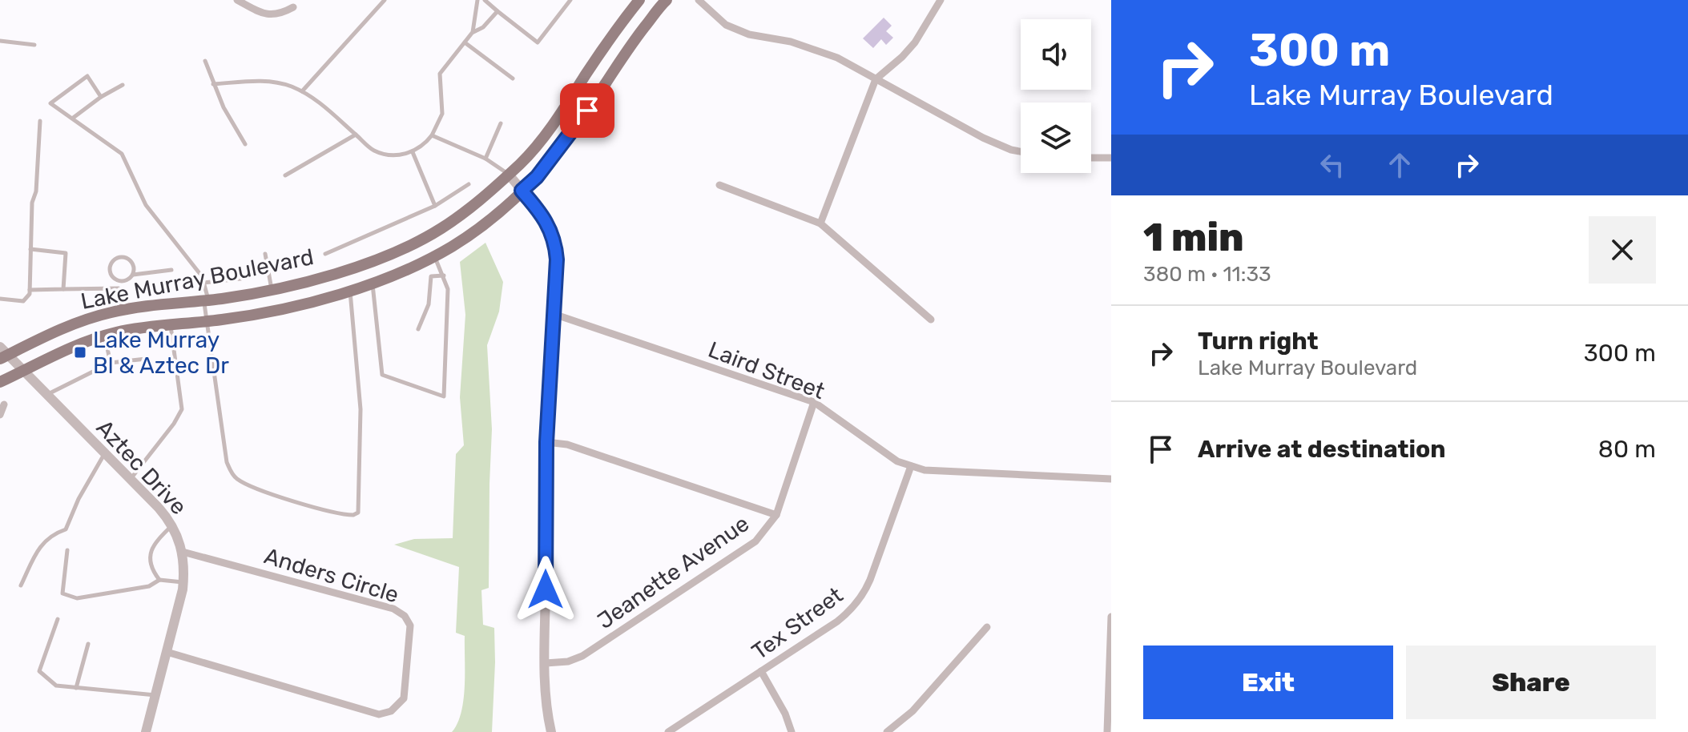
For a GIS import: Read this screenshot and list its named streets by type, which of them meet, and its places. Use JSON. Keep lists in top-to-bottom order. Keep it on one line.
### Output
{"streets":{"main road":["Lake Murray Boulevard"],"street":["Laird Street","Aztec Drive","Jeanette Avenue","Anders Circle","Tex Street"]},"crossings":[["Lake Murray Boulevard","Aztec Drive"],["Laird Street","Jeanette Avenue"],["Laird Street","Tex Street"],["Aztec Drive","Anders Circle"]],"places":{"transit":["Lake Murray Bl & Aztec Dr"]},"page":{"turn":["300 m","Lake Murray Boulevard"],"heading":["1 min","380 m · 11:33"],"list":[{"name":"Turn right","note":"Lake Murray Boulevard","value":"300 m"},{"name":"Arrive at destination","value":"80 m"}],"buttons":["Exit","Share"]}}
